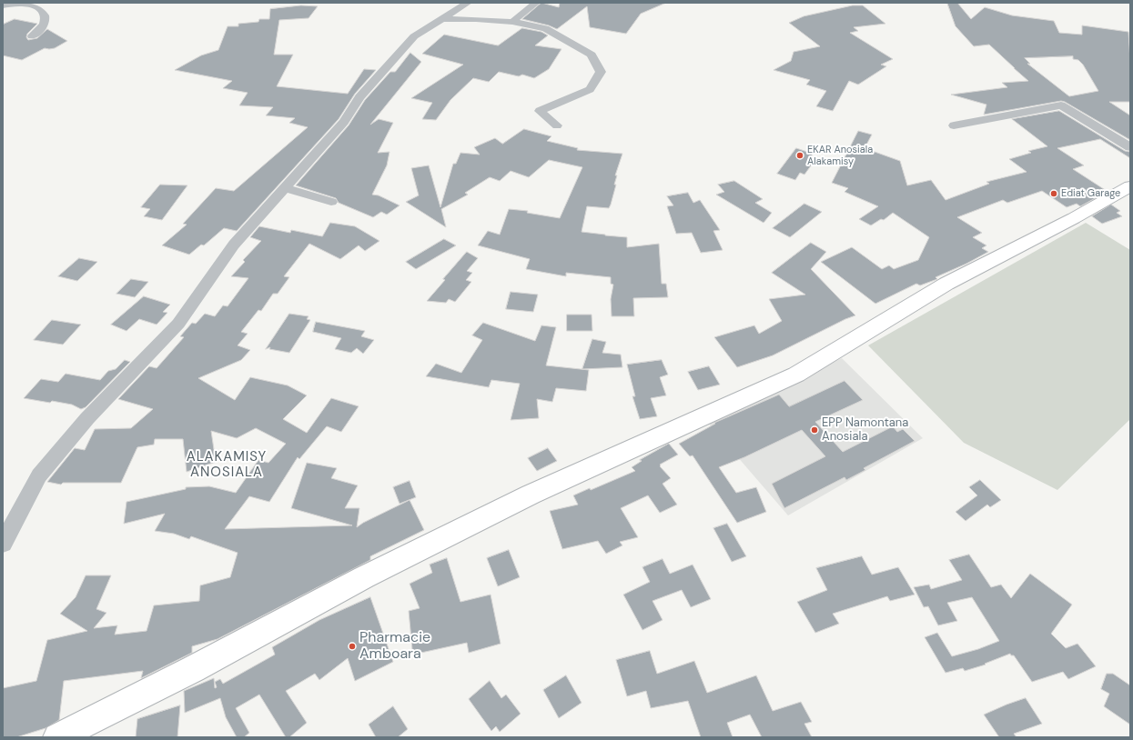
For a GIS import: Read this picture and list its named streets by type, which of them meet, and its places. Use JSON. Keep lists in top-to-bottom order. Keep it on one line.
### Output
{"districts":["ALAKAMISY ANOSIALA"],"places":["EKAR Anosiala Alakamisy","Ediat Garage","EPP Namontana Anosiala","Pharmacie Amboara"]}
